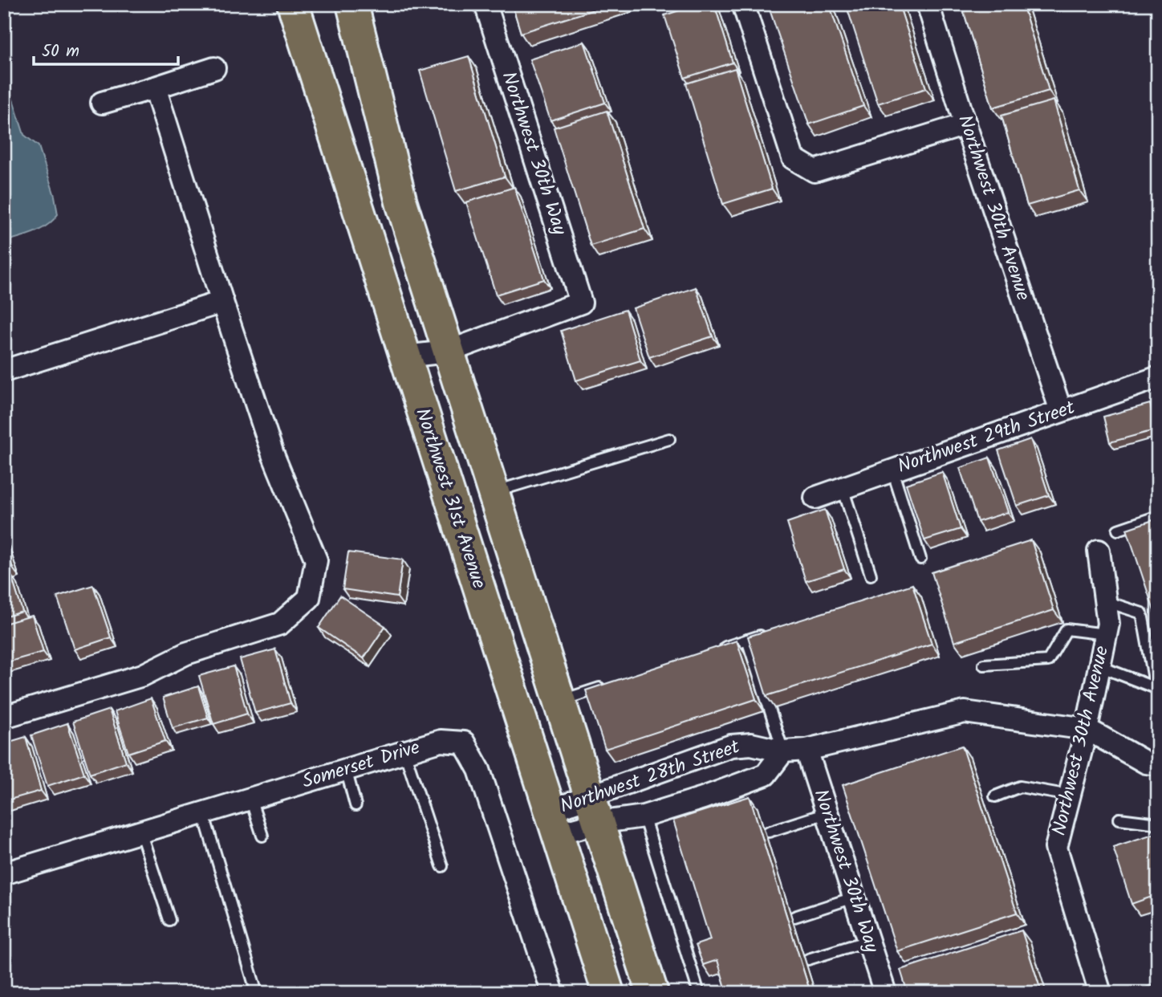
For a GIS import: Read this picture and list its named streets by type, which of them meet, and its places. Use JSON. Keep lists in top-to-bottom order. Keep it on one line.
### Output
{"streets":{"main road":["Northwest 31st Avenue"],"street":["Northwest 30th Way","Northwest 30th Avenue","Northwest 29th Street","Somerset Drive","Northwest 28th Street"]},"crossings":[["Northwest 30th Way","Northwest 28th Street"],["Northwest 30th Avenue","Northwest 29th Street"],["Northwest 30th Avenue","Northwest 28th Street"],["Northwest 31st Avenue","Northwest 28th Street"]],"scale_bar":"50 m"}
